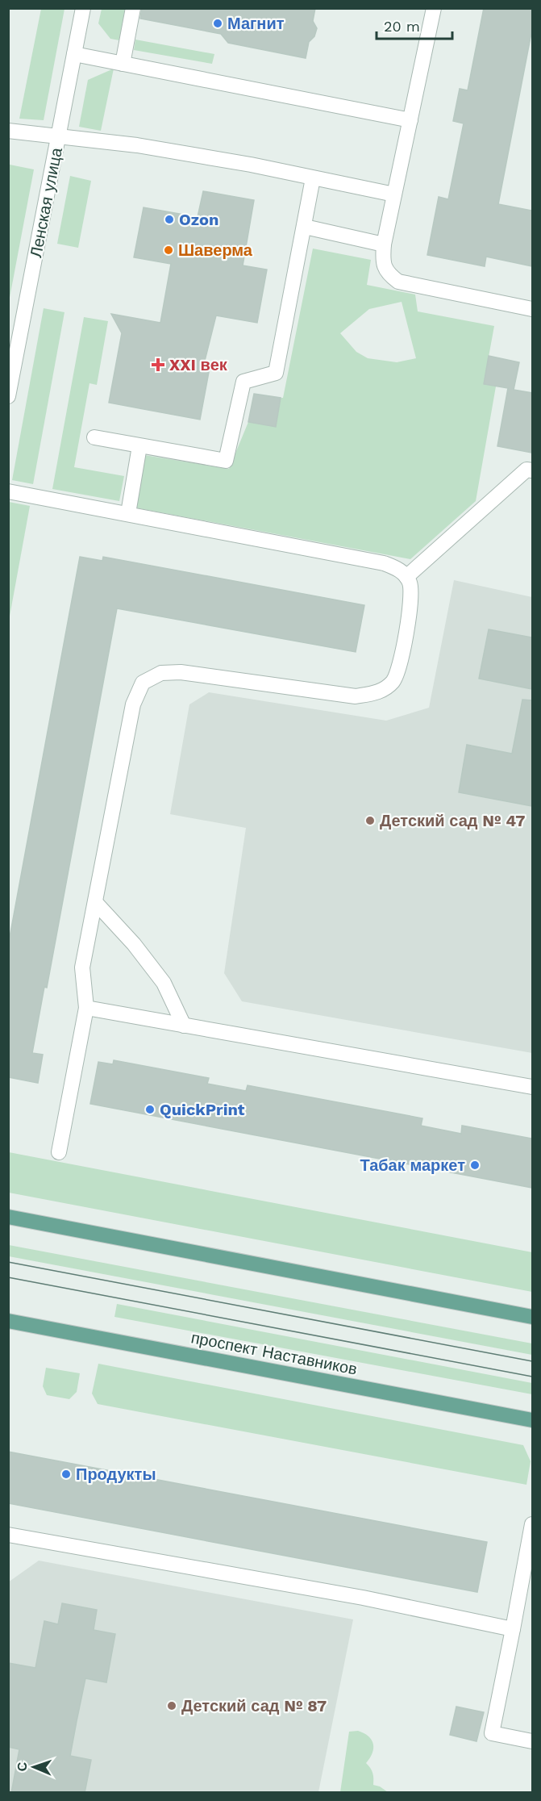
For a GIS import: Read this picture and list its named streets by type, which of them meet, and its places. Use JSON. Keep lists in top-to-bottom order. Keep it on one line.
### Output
{"streets":{"main road":["проспект Наставников"],"street":["Ленская улица"]},"places":{"other":["Магнит","Ozon","Шаверма","Детский сад № 47","QuickPrint","Табак маркет","Продукты","Детский сад № 87"],"health":["XXI век"]},"scale_bar":"20 m","north":"left"}
